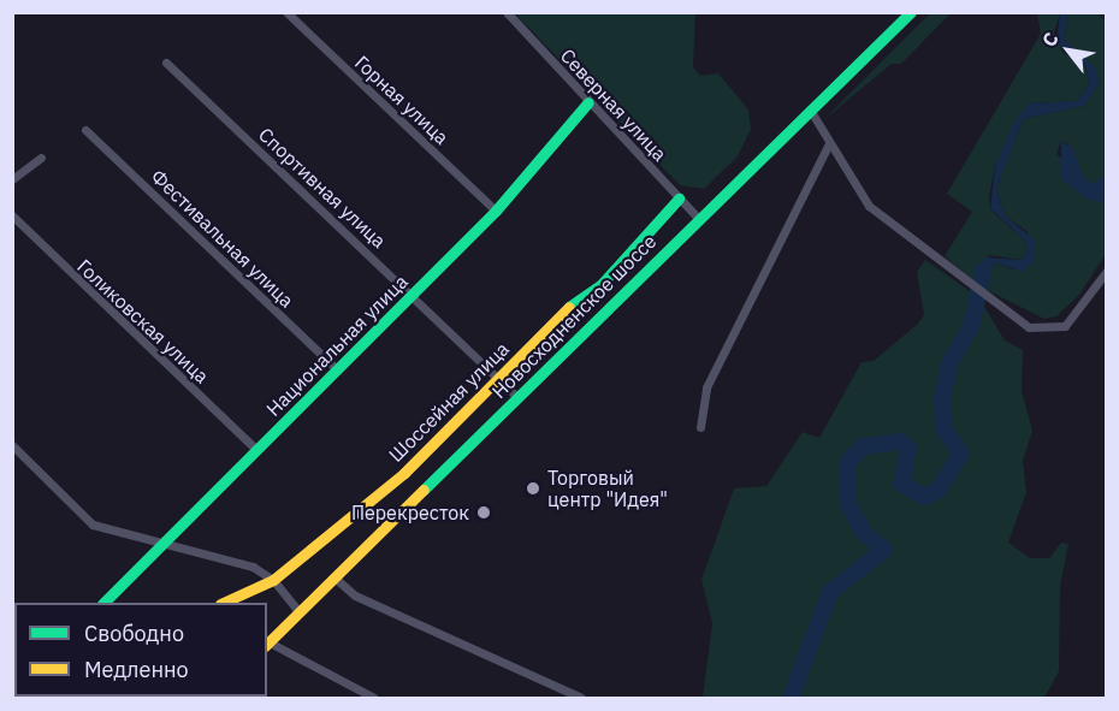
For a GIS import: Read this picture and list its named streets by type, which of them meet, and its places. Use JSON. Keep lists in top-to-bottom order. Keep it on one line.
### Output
{"streets":{"street":["Горная улица","Северная улица","Спортивная улица","Фестивальная улица","Новосходненское шоссе","Голиковская улица","Национальная улица","Шоссейная улица"]},"crossings":[["Горная улица","Национальная улица"],["Северная улица","Новосходненское шоссе"],["Северная улица","Национальная улица"],["Северная улица","Шоссейная улица"],["Спортивная улица","Новосходненское шоссе"],["Спортивная улица","Национальная улица"],["Спортивная улица","Шоссейная улица"],["Фестивальная улица","Национальная улица"],["Голиковская улица","Национальная улица"]],"places":["Торговый центр \"Идея\"","Перекресток"],"legend":["Свободно","Медленно"],"north":"top left"}
